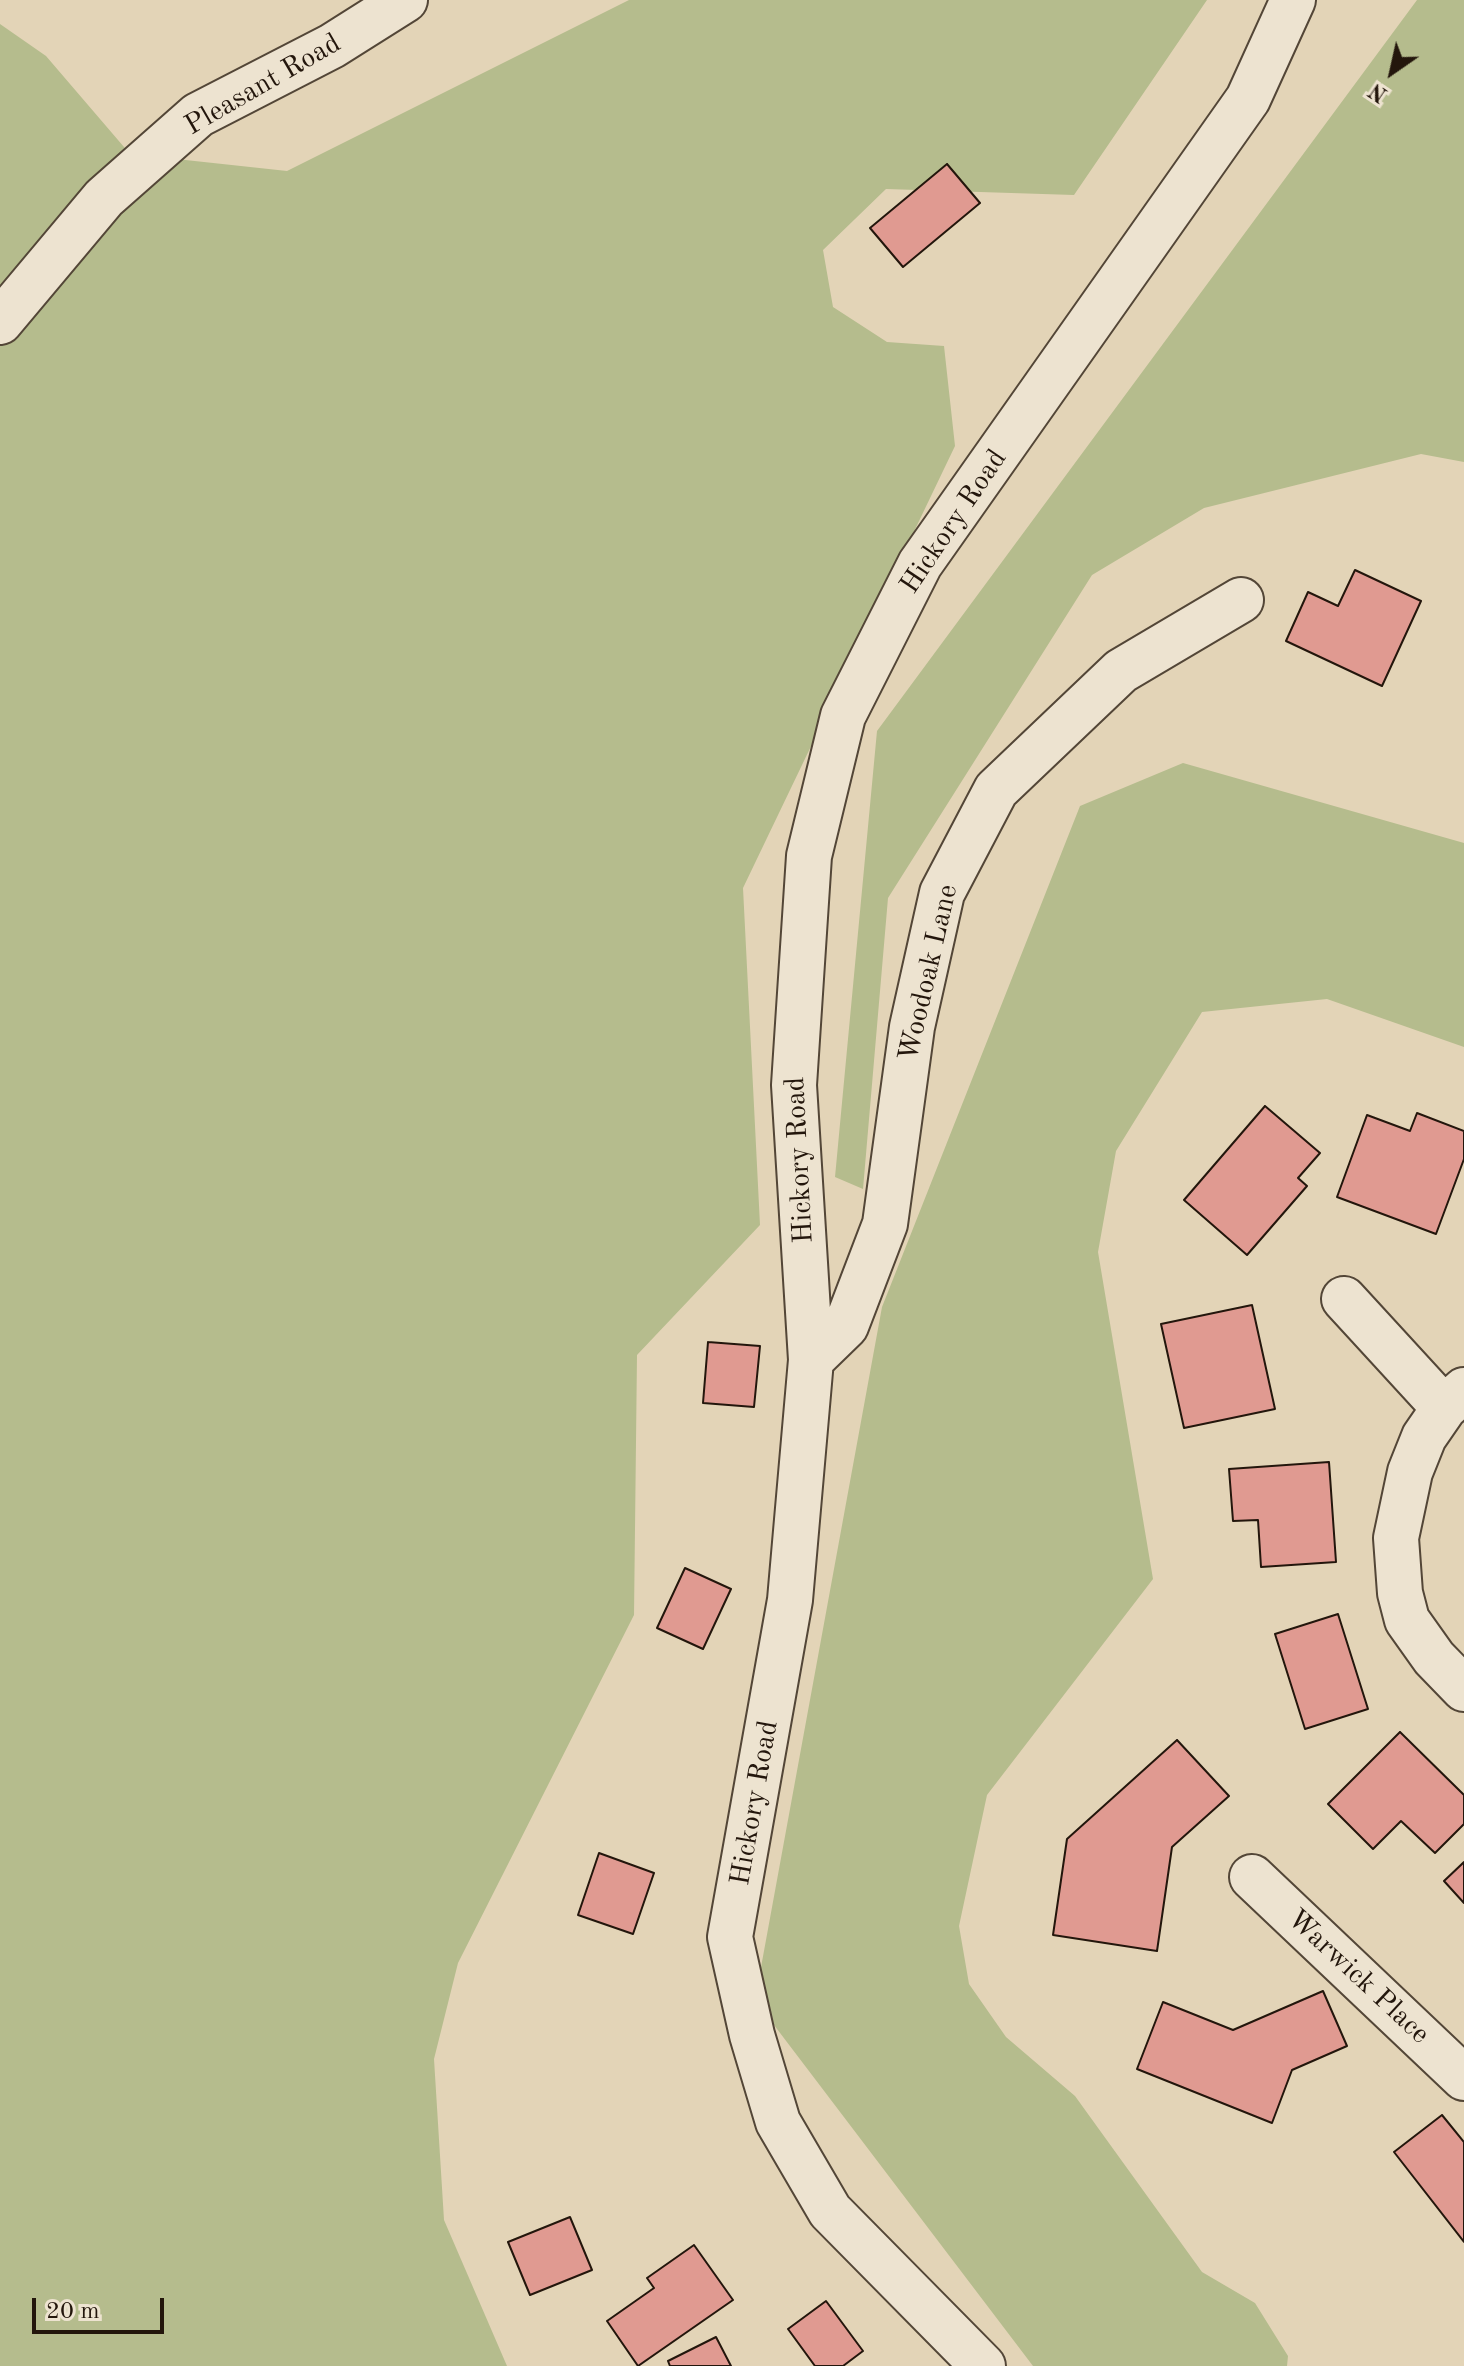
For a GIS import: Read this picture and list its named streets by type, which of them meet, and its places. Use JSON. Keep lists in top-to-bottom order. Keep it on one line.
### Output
{"streets":{"street":["Pleasant Road","Hickory Road","Woodoak Lane","Warwick Place"]},"crossings":[["Hickory Road","Woodoak Lane"]],"scale_bar":"20 m","north":"bottom left"}
